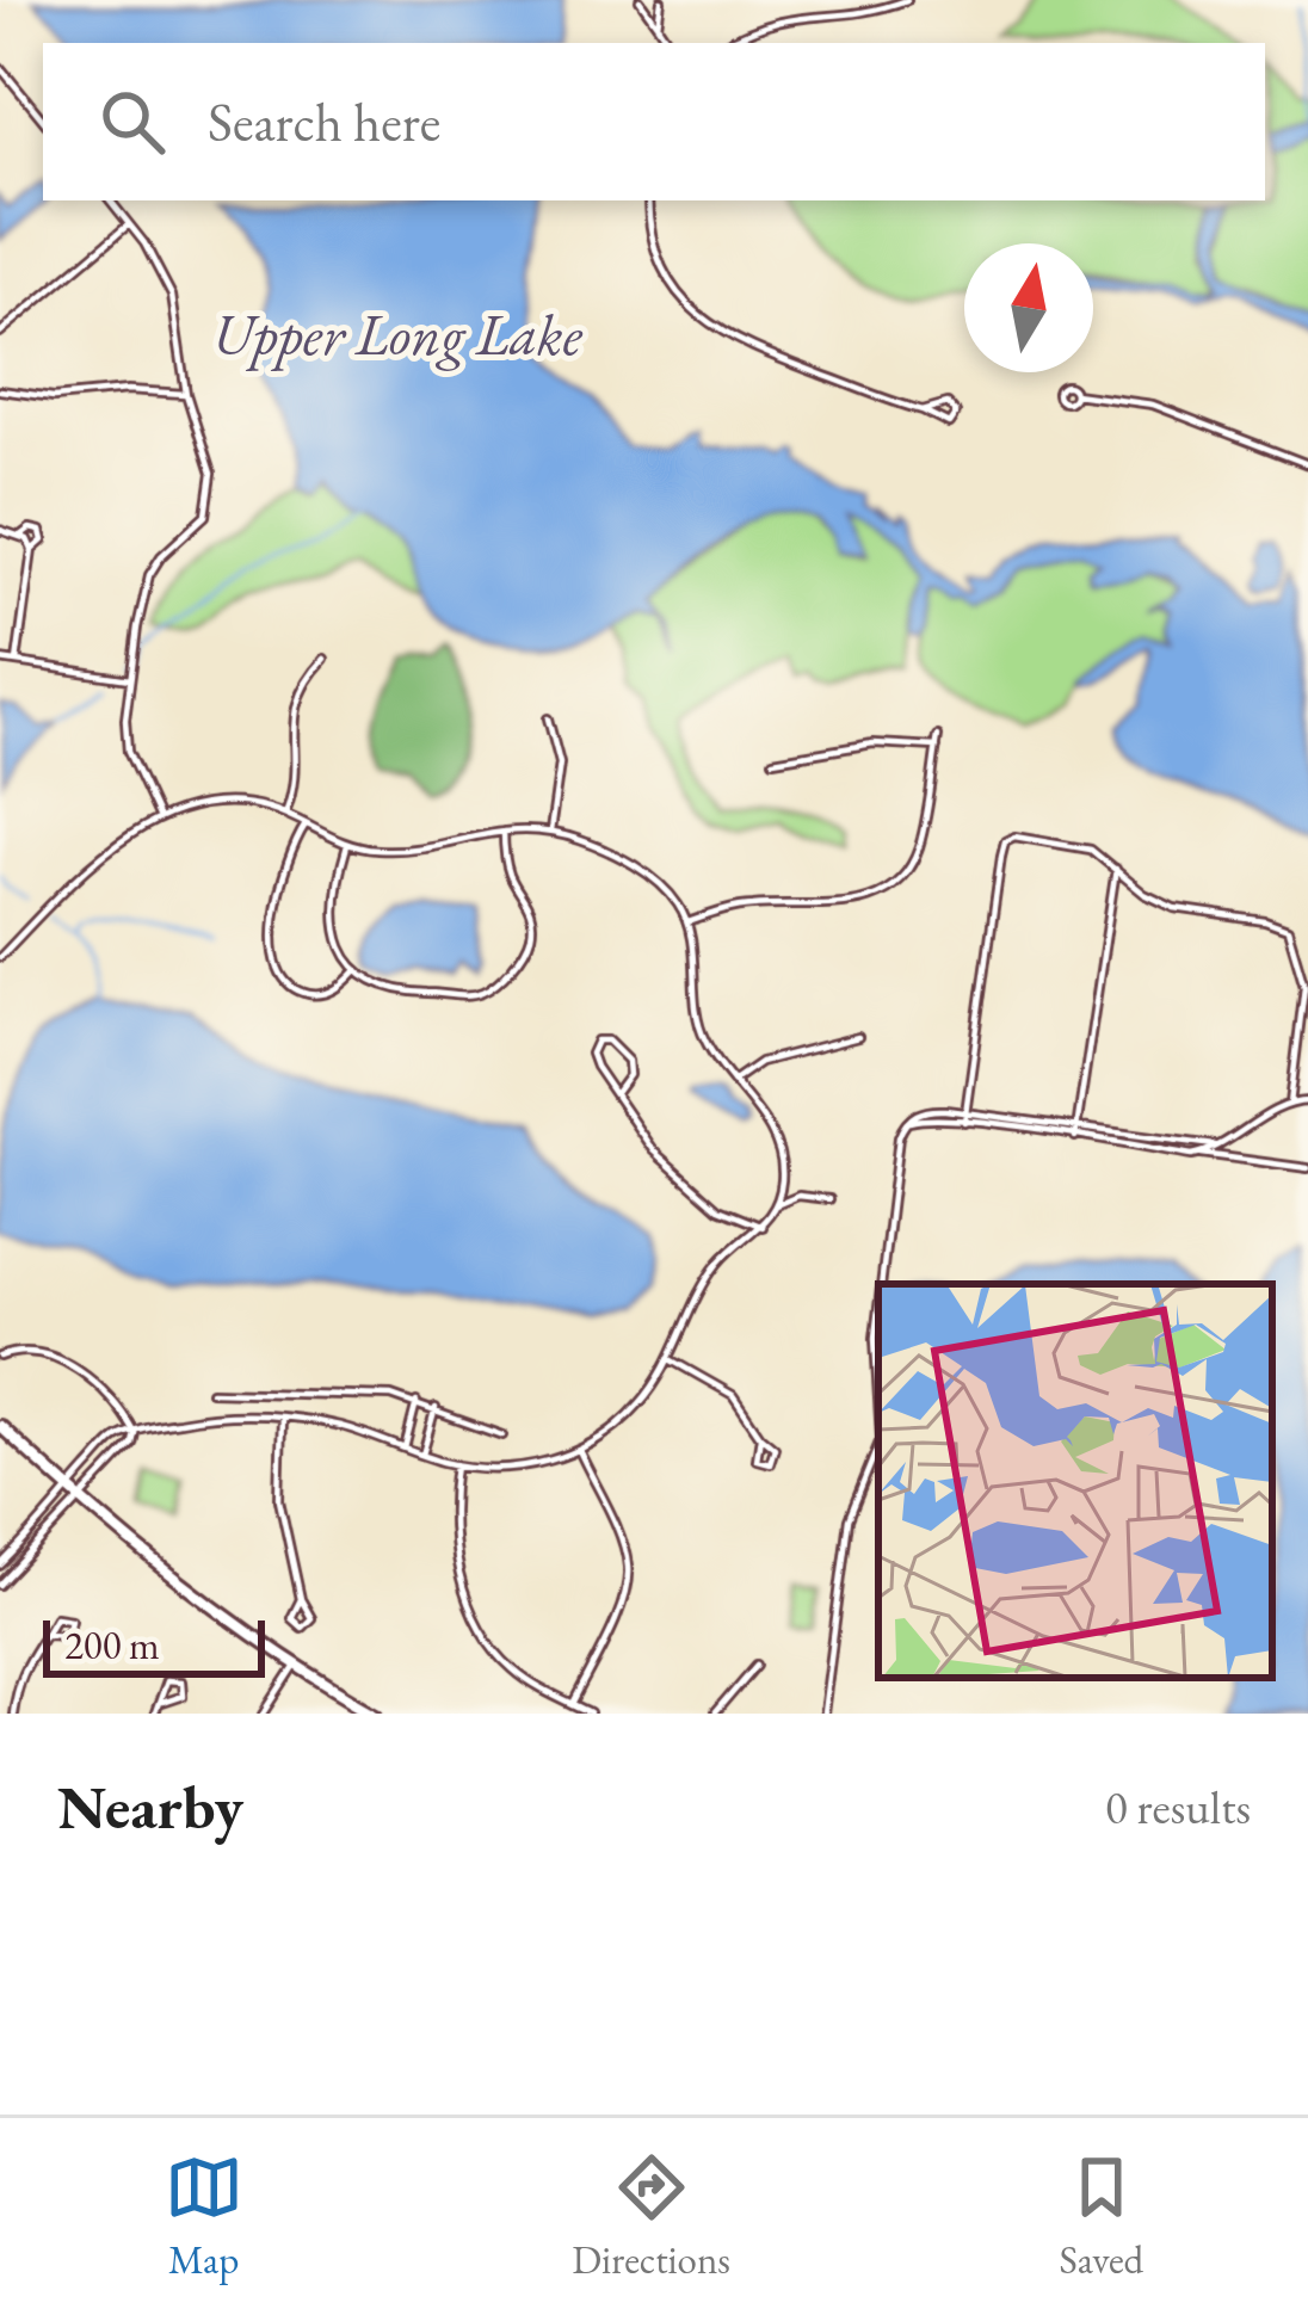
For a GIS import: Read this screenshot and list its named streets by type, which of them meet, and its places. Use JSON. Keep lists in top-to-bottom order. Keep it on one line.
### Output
{"water":["Upper Long Lake"],"scale_bar":"200 m","north":"top","page":{"search":"Search here","scale":"200 m","heading":["Nearby","0 results"],"nav":["Map","Directions","Saved"]}}
